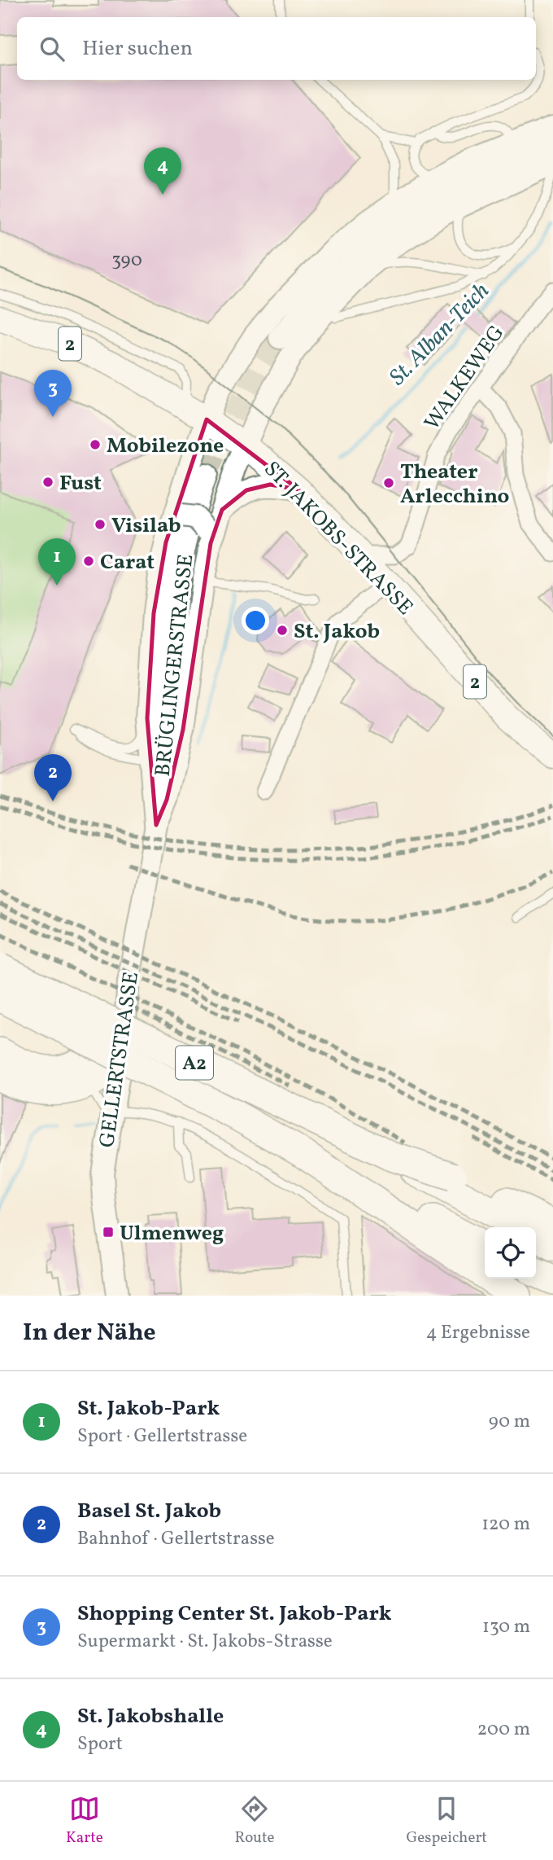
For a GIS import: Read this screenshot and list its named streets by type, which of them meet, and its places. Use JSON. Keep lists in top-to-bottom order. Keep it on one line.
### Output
{"streets":{"highway":["A2"],"main road":["2","ST. JAKOBS-STRASSE","BRÜGLINGERSTRASSE","GELLERTSTRASSE"],"street":["WALKEWEG"]},"crossings":[["WALKEWEG","ST. JAKOBS-STRASSE"],["ST. JAKOBS-STRASSE","GELLERTSTRASSE"],["BRÜGLINGERSTRASSE","GELLERTSTRASSE"]],"water":["St. Alban-Teich"],"places":{"other":["Mobilezone","Fust","Theater Arlecchino","Visilab","Carat","St. Jakob"],"transit":["Ulmenweg"]},"house_numbers":["390"],"page":{"search":"Hier suchen","pins":["4","3","1","2"],"heading":["In der Nähe","4 Ergebnisse"],"list":[{"mark":"1","name":"St. Jakob-Park","note":"Sport · Gellertstrasse","value":"90 m"},{"mark":"2","name":"Basel St. Jakob","note":"Bahnhof · Gellertstrasse","value":"120 m"},{"mark":"3","name":"Shopping Center St. Jakob-Park","note":"Supermarkt · St. Jakobs-Strasse","value":"130 m"},{"mark":"4","name":"St. Jakobshalle","note":"Sport","value":"200 m"}],"nav":["Karte","Route","Gespeichert"]}}
